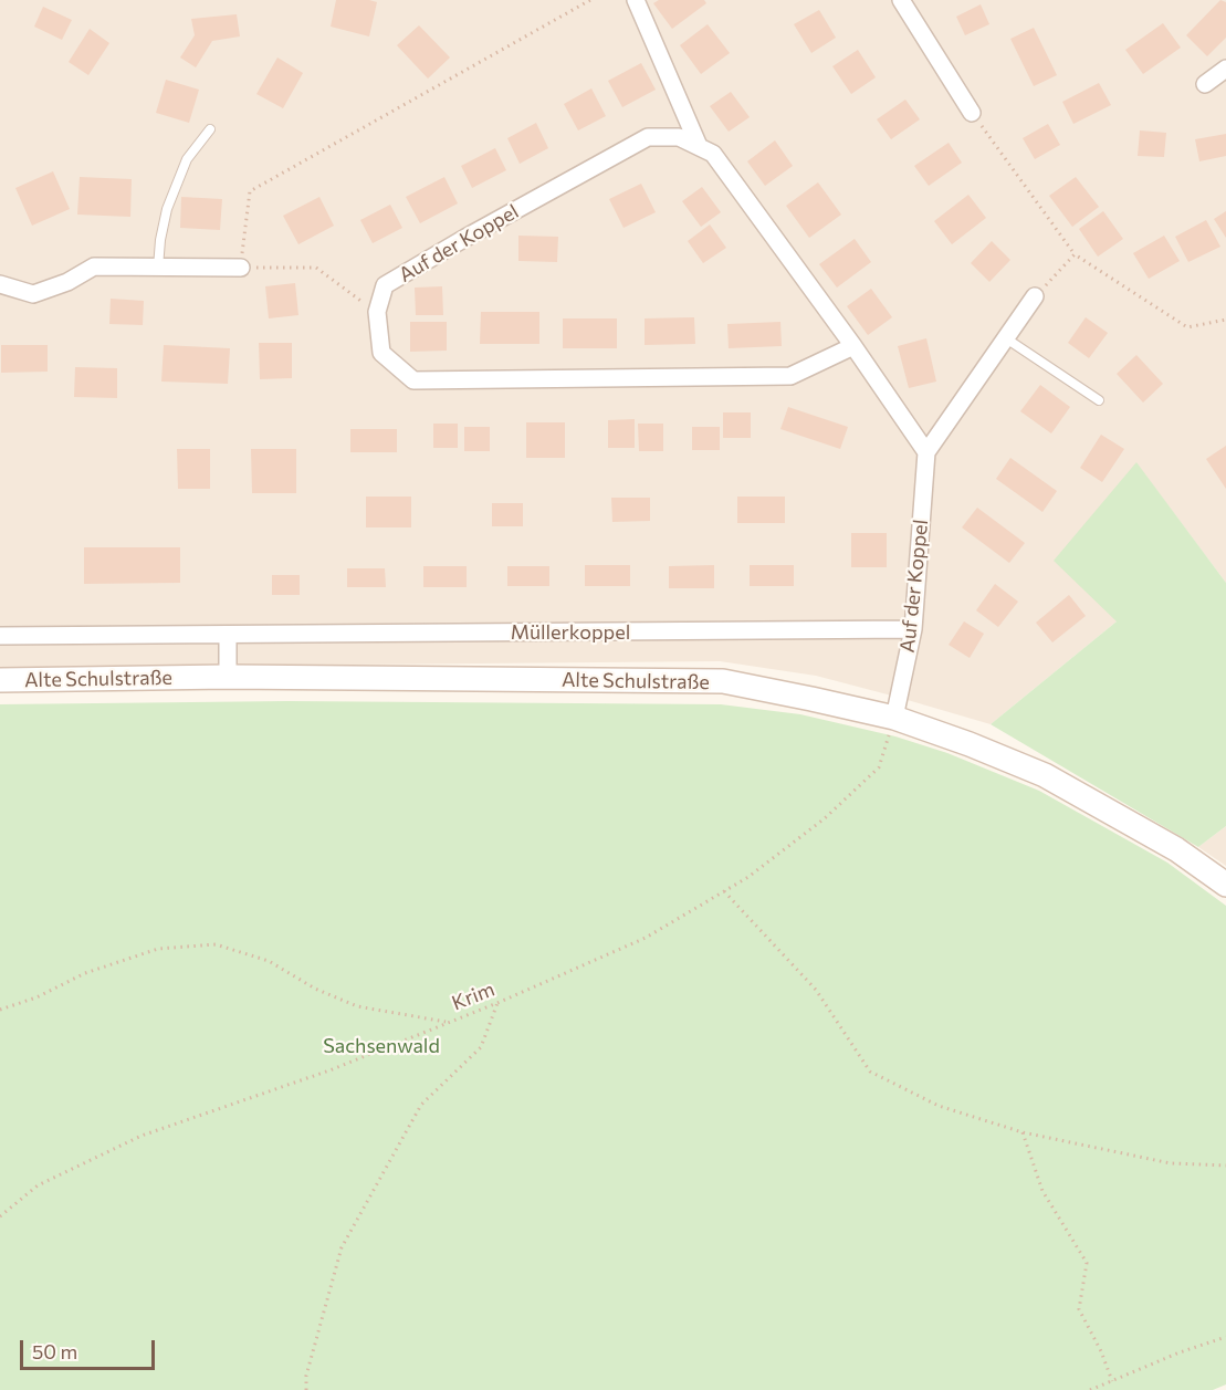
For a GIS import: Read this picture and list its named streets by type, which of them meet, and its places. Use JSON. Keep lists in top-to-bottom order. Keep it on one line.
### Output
{"streets":{"main road":["Alte Schulstraße"],"street":["Auf der Koppel","Müllerkoppel"],"path":["Krim"]},"crossings":[["Auf der Koppel","Müllerkoppel"],["Auf der Koppel","Alte Schulstraße"],["Auf der Koppel","Krim"],["Alte Schulstraße","Krim"]],"parks":["Sachsenwald"],"scale_bar":"50 m"}
